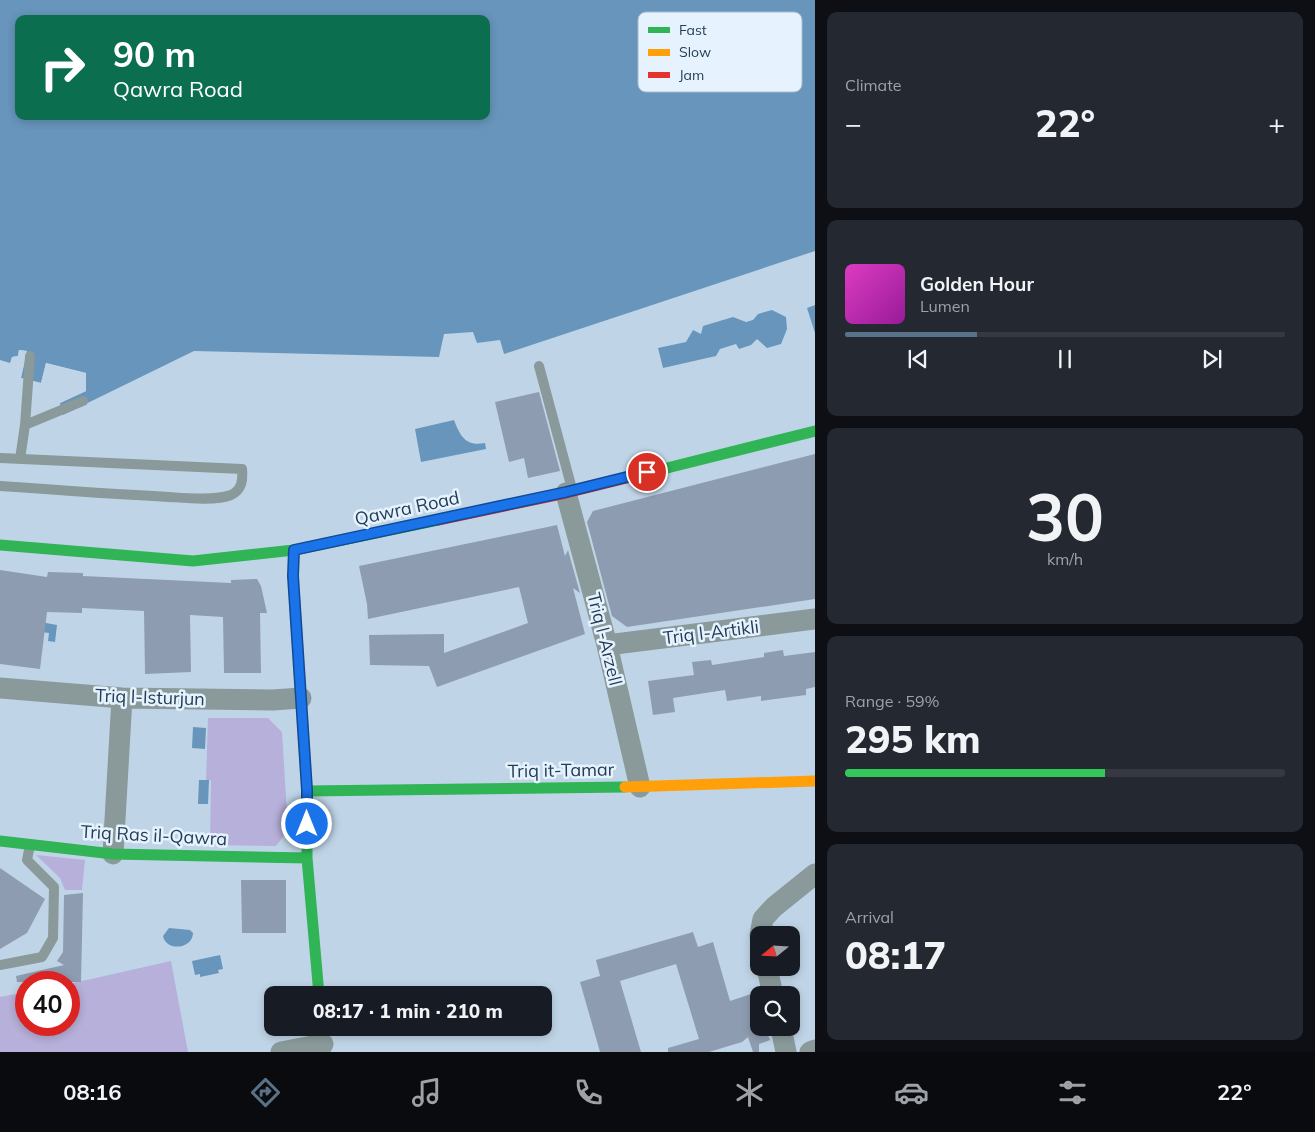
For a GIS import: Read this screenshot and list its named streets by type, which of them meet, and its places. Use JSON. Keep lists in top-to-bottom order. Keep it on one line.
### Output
{"streets":{"street":["Qawra Road","Triq l-Artikli","Triq l-Arzell","Triq l-Isturjun","Triq it-Tamar","Triq Ras il-Qawra"]},"crossings":[["Qawra Road","Triq l-Arzell"],["Triq l-Artikli","Triq l-Arzell"],["Triq l-Arzell","Triq it-Tamar"]],"legend":["Fast","Slow","Jam"],"north":"left","page":{"tile":["Climate",["30","km/h"],["Range · 59%","295 km"],["Arrival","08:17"]],"turn":["90 m","Qawra Road"],"heat":["−","22°","+"],"song":["Golden Hour","Lumen"],"limit":"40","trip":"08:17 · 1 min · 210 m","tabs":["08:16","22°"]}}
